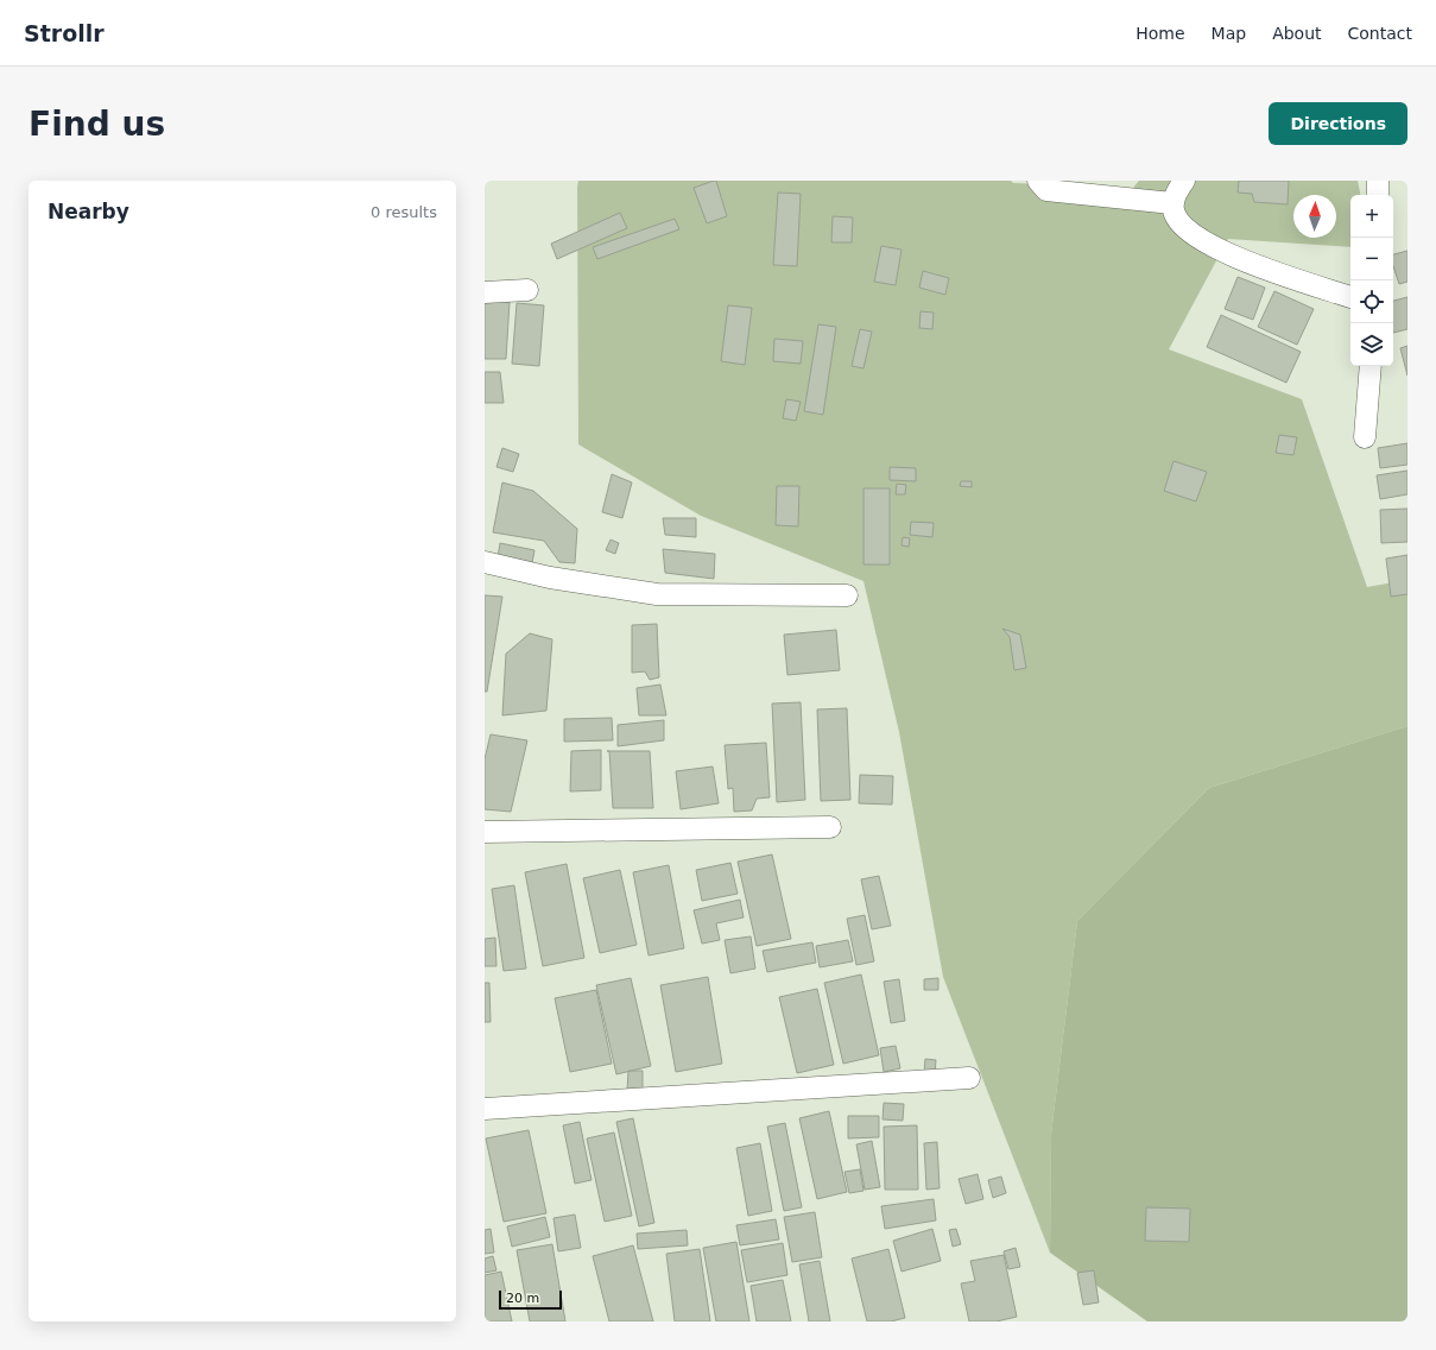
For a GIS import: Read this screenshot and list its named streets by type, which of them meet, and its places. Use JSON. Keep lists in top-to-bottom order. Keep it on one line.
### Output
{"scale_bar":"20 m","north":"top","page":{"header":"Strollr","nav":["Home","Map","About","Contact"],"buttons":"Directions","title":"Find us","heading":["Nearby","0 results"],"map_buttons":["+","−"],"scale":"20 m"}}
